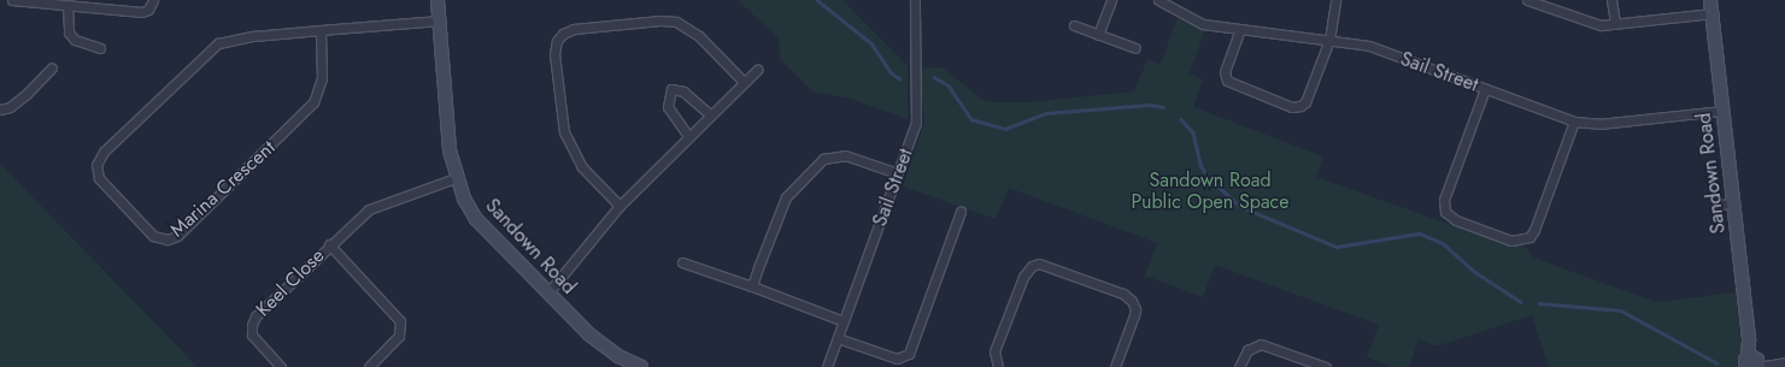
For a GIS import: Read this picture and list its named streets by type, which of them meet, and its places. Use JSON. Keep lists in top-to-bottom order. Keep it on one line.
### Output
{"streets":{"street":["Sail Street","Sandown Road","Marina Crescent","Keel Close"]},"crossings":[["Sail Street","Sandown Road"],["Sandown Road","Marina Crescent"],["Sandown Road","Keel Close"]],"parks":["Sandown Road Public Open Space"]}
